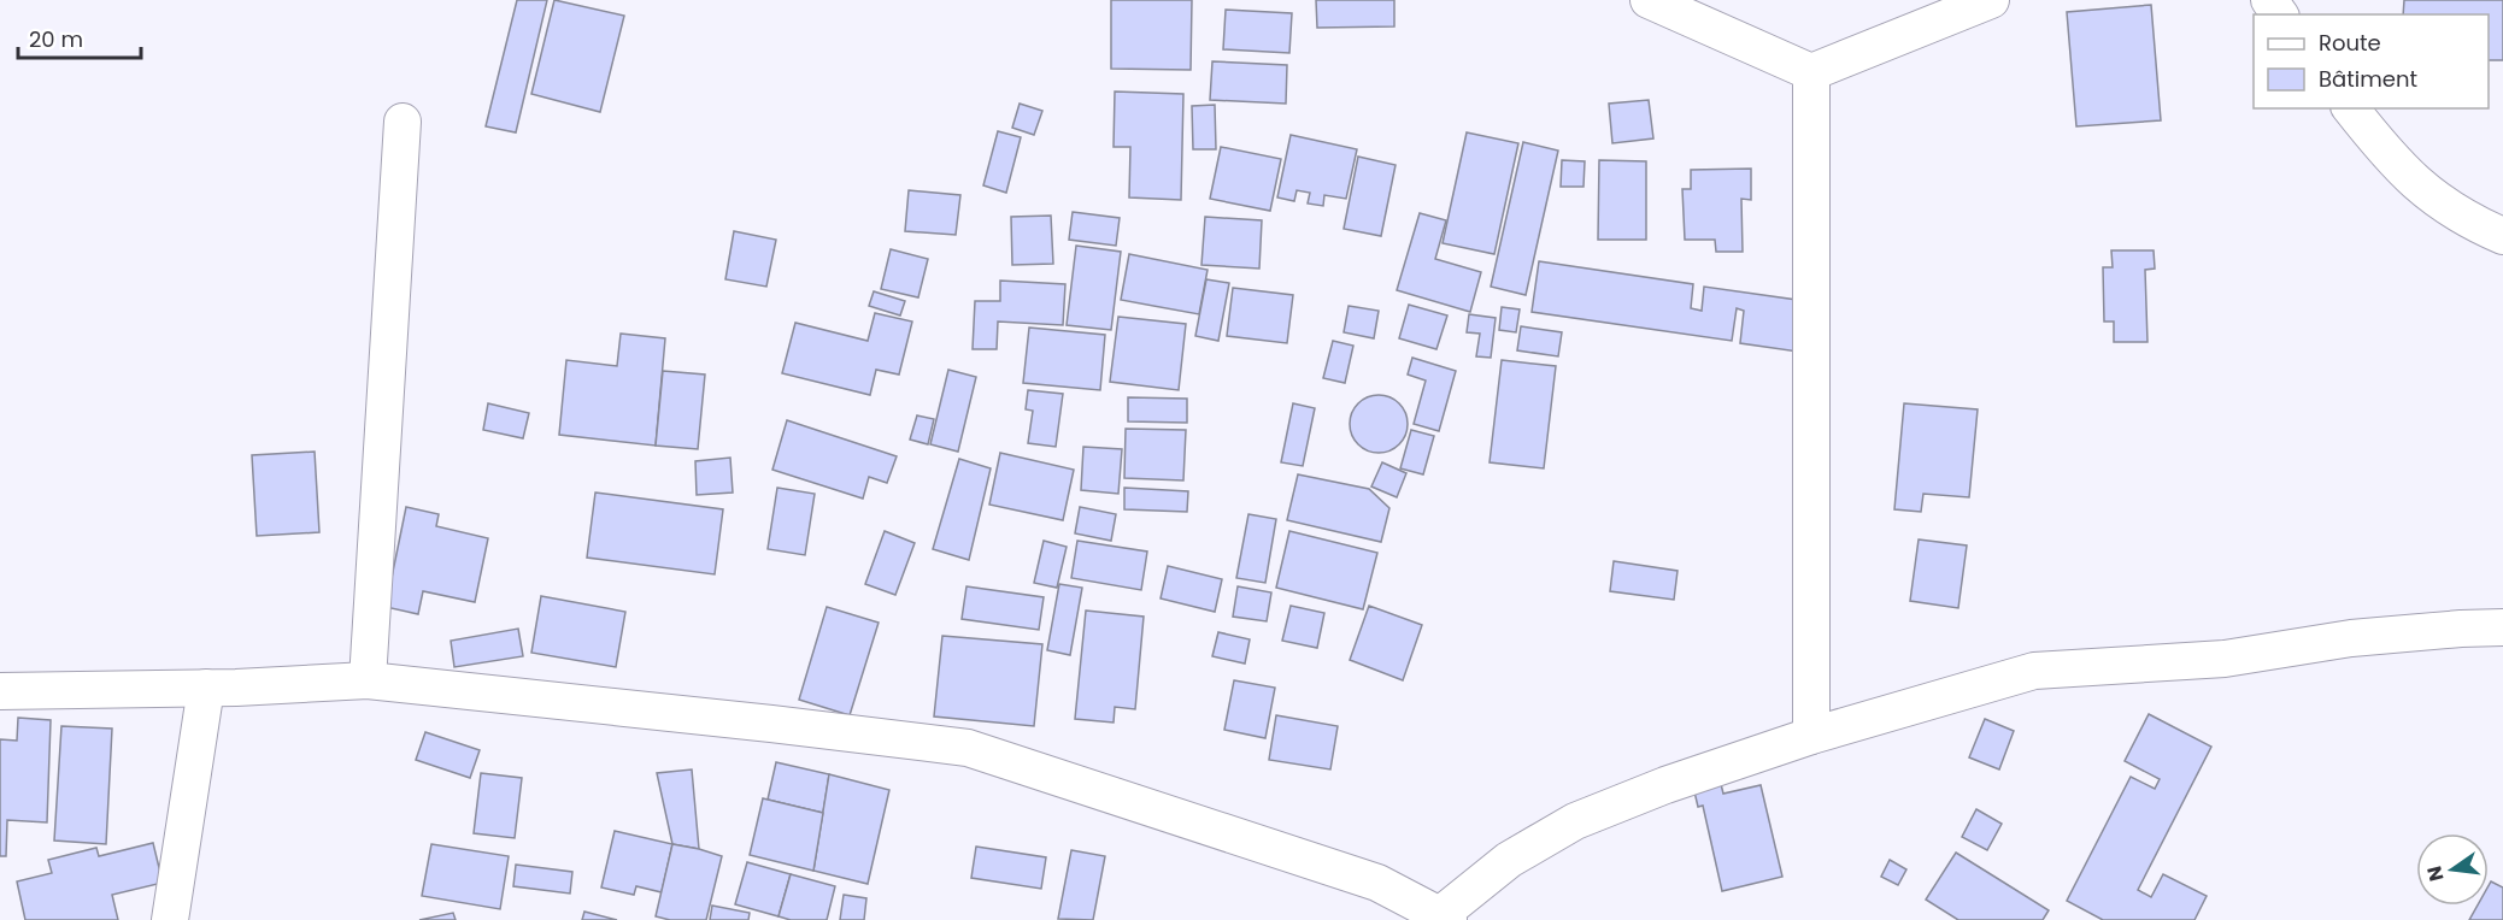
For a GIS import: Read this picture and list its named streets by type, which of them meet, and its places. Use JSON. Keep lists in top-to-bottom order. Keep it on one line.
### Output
{"legend":["Route","Bâtiment"],"scale_bar":"20 m","north":"left"}
